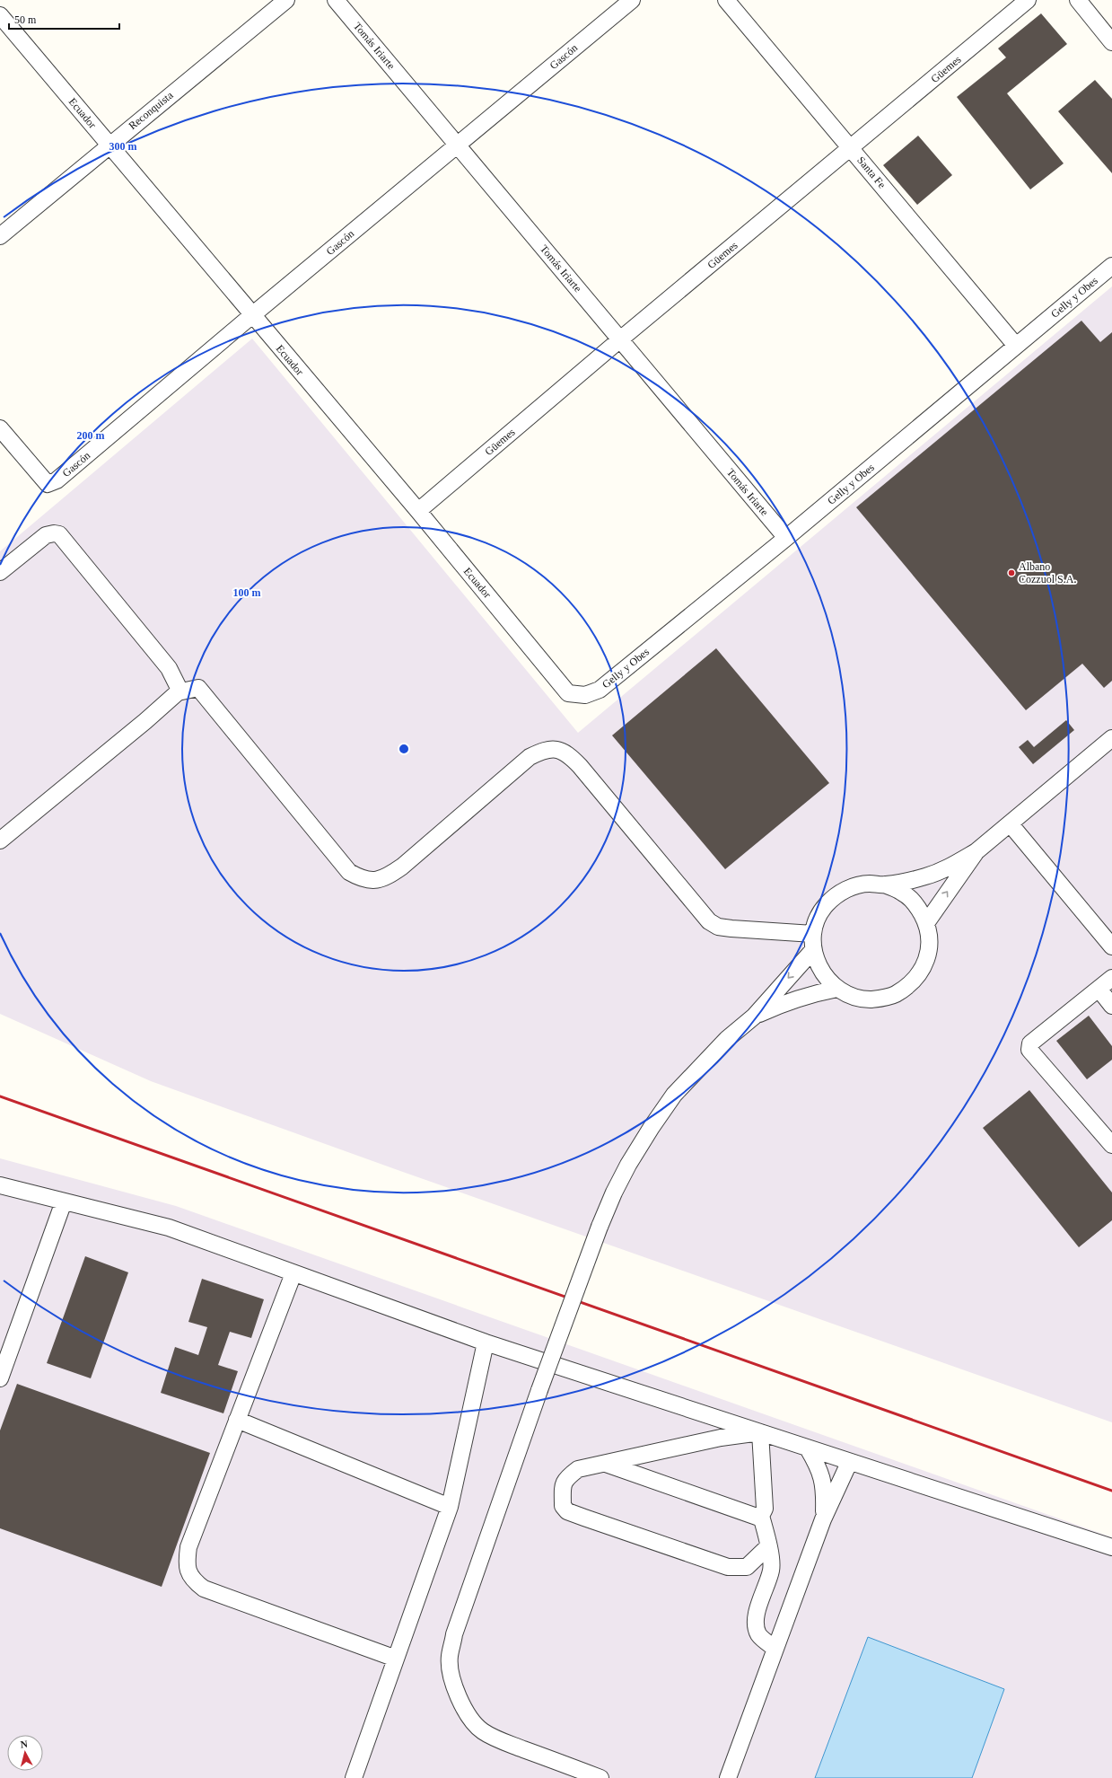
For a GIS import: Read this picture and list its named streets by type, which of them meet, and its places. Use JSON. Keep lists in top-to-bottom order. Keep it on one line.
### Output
{"streets":{"street":["Tomás Iriarte","Gascón","Güemes","Reconquista","Ecuador","Santa Fe","Gelly y Obes"]},"crossings":[["Tomás Iriarte","Gascón"],["Tomás Iriarte","Güemes"],["Tomás Iriarte","Gelly y Obes"],["Gascón","Ecuador"],["Güemes","Ecuador"],["Güemes","Santa Fe"],["Reconquista","Ecuador"],["Ecuador","Gelly y Obes"],["Santa Fe","Gelly y Obes"]],"places":["Albano Cozzuol S.A."],"scale_bar":"50 m","north":"top","rings":["300 m","200 m","100 m"]}
